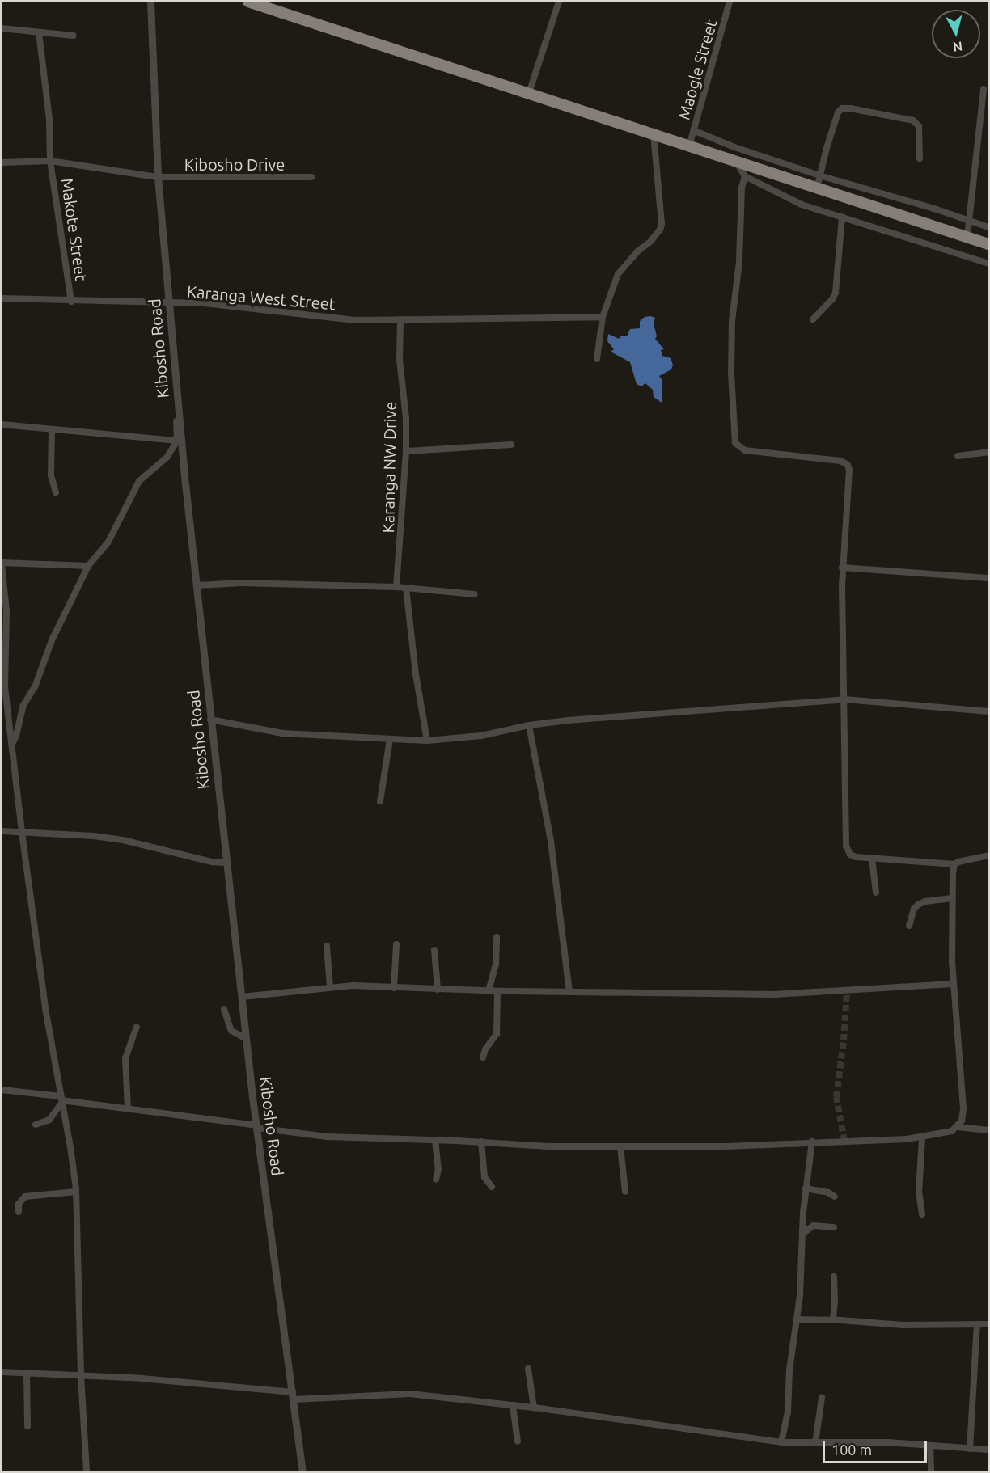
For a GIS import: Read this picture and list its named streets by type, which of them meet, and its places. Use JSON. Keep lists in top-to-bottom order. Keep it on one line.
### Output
{"streets":{"street":["Maogle Street","Kibosho Drive","Makote Street","Karanga West Street","Kibosho Road","Karanga NW Drive"]},"crossings":[["Kibosho Drive","Makote Street"],["Kibosho Drive","Kibosho Road"],["Makote Street","Karanga West Street"],["Makote Street","Kibosho Road"],["Karanga West Street","Kibosho Road"],["Karanga West Street","Karanga NW Drive"]],"scale_bar":"100 m","north":"bottom"}
